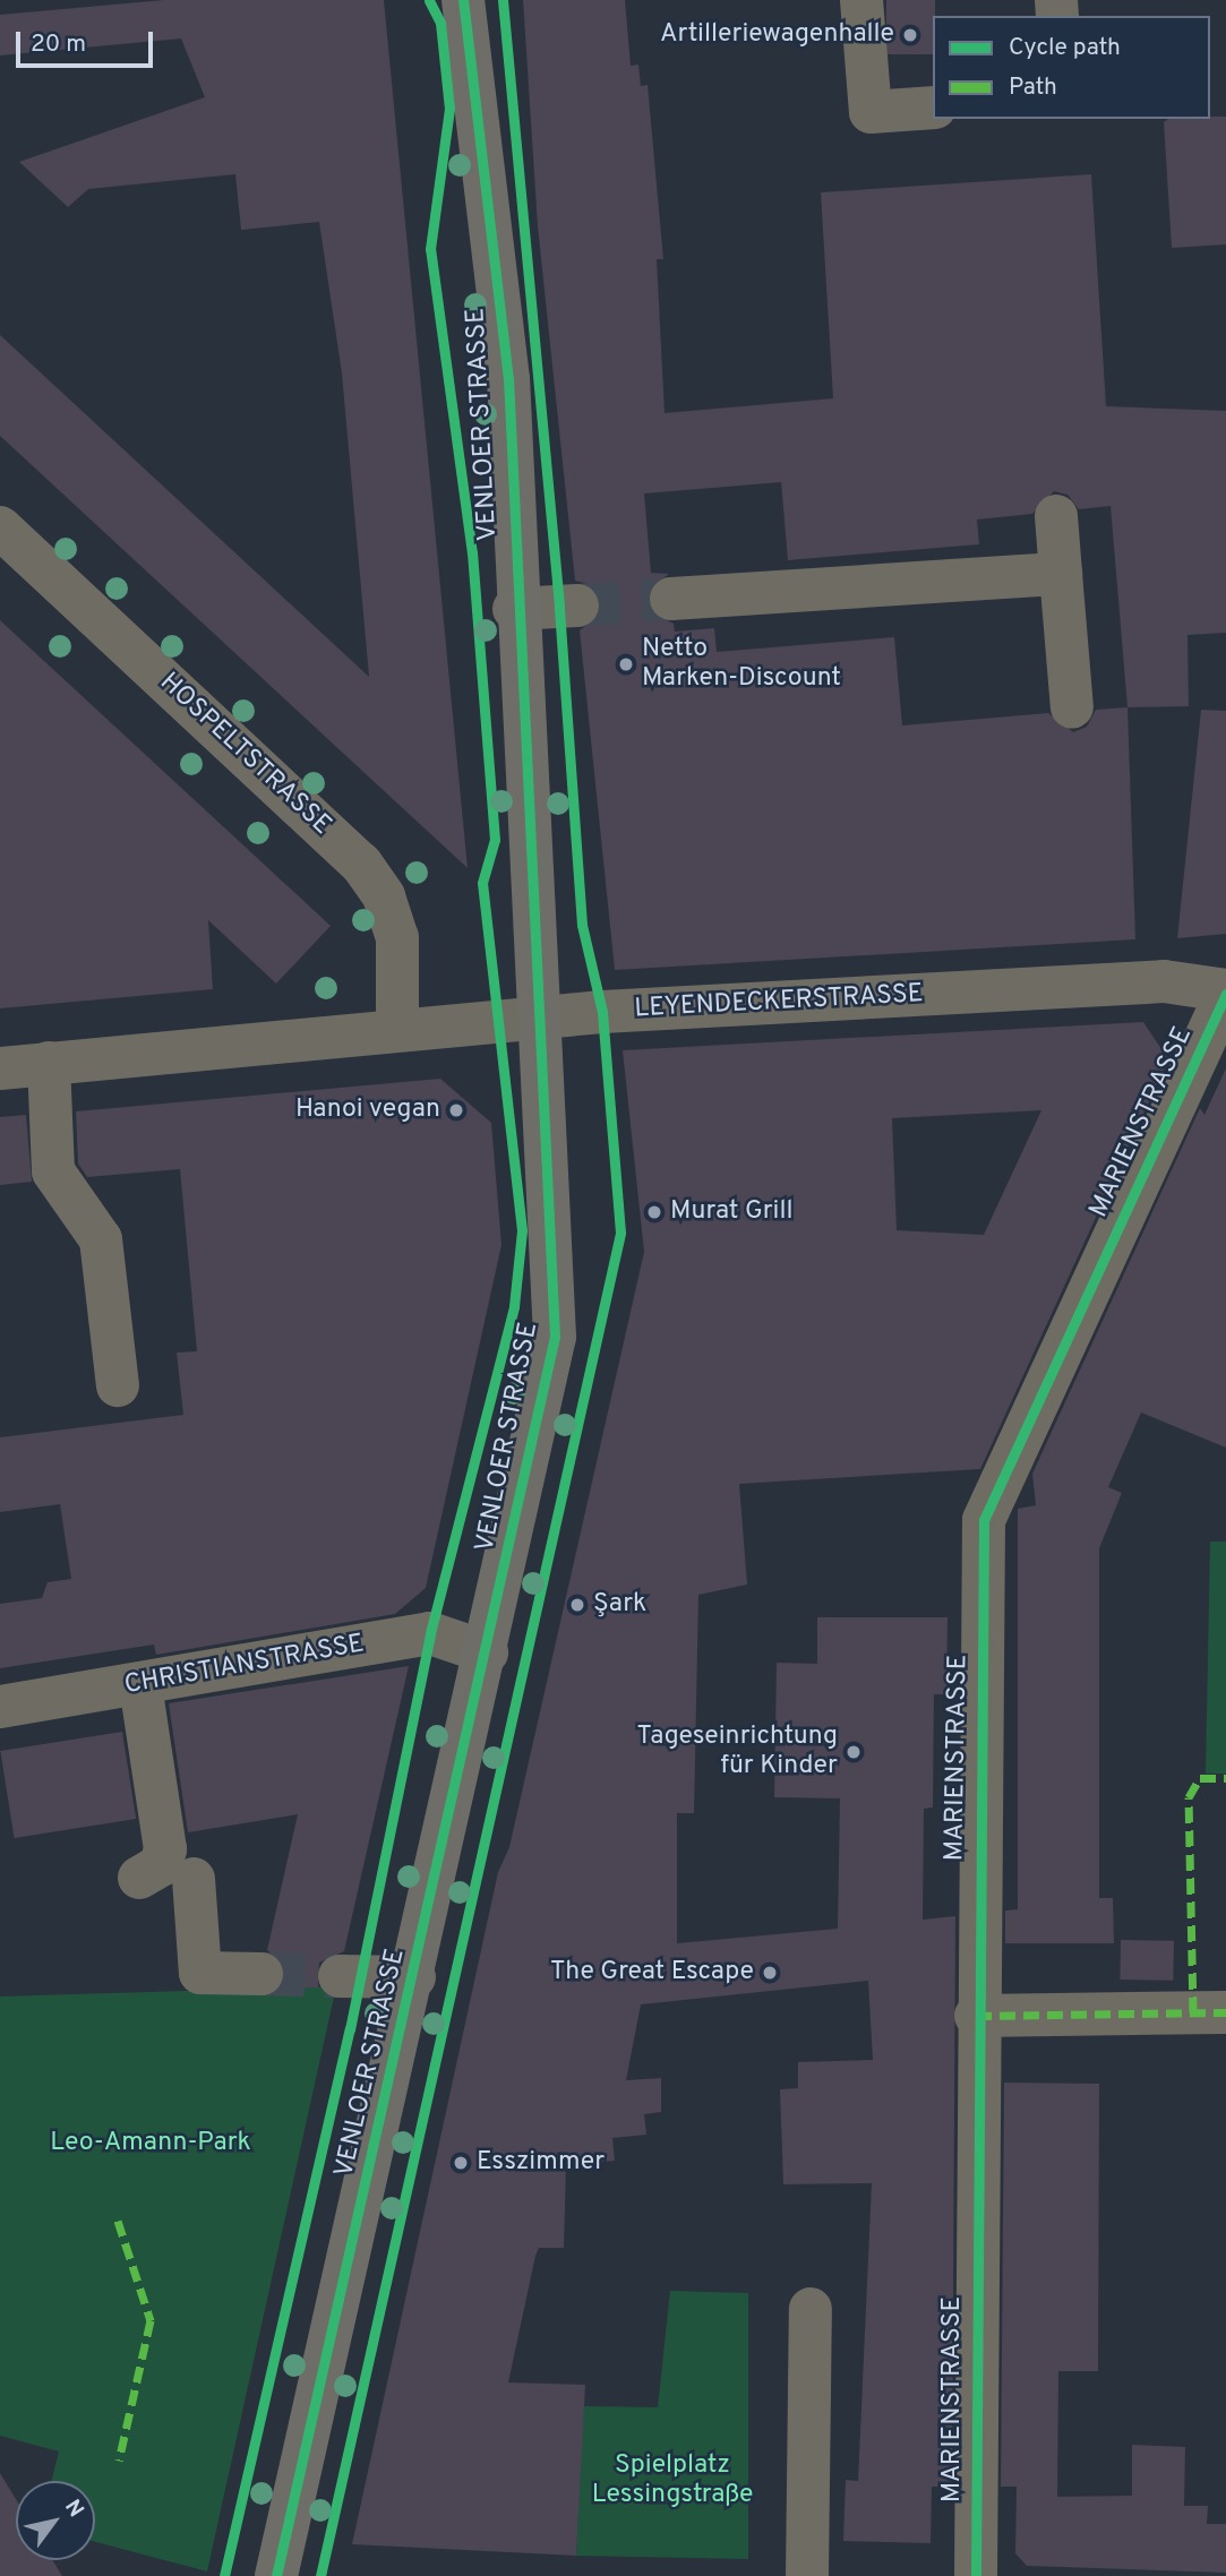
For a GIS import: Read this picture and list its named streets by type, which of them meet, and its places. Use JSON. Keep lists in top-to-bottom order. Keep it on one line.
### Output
{"streets":{"main road":["VENLOER STRASSE"],"street":["HOSPELTSTRASSE","LEYENDECKERSTRASSE","MARIENSTRASSE","CHRISTIANSTRASSE"]},"crossings":[["VENLOER STRASSE","LEYENDECKERSTRASSE"],["VENLOER STRASSE","CHRISTIANSTRASSE"],["HOSPELTSTRASSE","LEYENDECKERSTRASSE"],["LEYENDECKERSTRASSE","MARIENSTRASSE"]],"parks":["Leo-Amann-Park","Spielplatz Lessingstraße"],"places":["Artilleriewagenhalle","Netto Marken-Discount","Hanoi vegan","Murat Grill","Şark","Tageseinrichtung für Kinder","The Great Escape","Esszimmer"],"legend":["Cycle path","Path"],"scale_bar":"20 m","north":"top right"}
